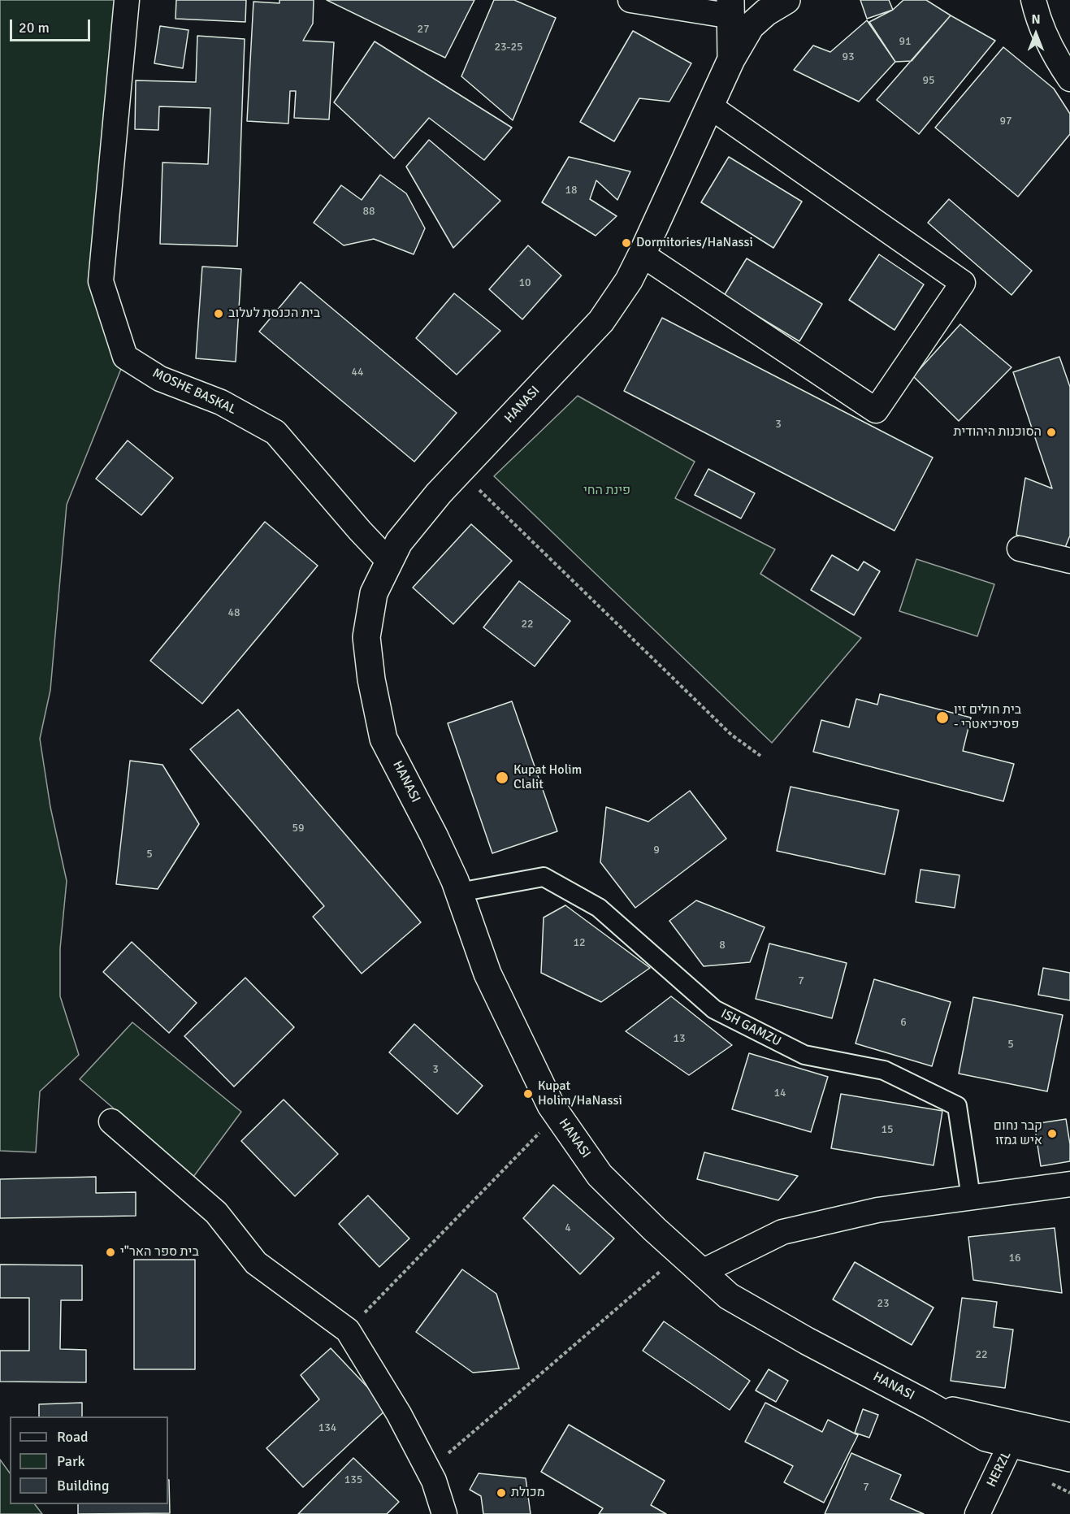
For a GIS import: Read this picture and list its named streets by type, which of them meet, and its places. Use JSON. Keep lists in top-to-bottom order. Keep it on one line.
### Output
{"streets":{"street":["MOSHE BASKAL","HANASI","ISH GAMZU","HERZL"]},"crossings":[["MOSHE BASKAL","HANASI"],["HANASI","ISH GAMZU"],["HANASI","HERZL"]],"parks":["פינת החי"],"places":["Dormitories/HaNassi","בית הכנסת לעלוב","הסוכנות היהודית","בית חולים זיו - פסיכיאטרי","Kupat Holim Clalit","Kupat Holim/HaNassi","קבר נחום איש גמזו","בית ספר האר\"י","מכולת"],"house_numbers":["27","91","23-25","93","95","97","18","88","10","44","3","48","22","59","9","5","12","8","7","6","13","5","3","14","15","4","16","23","22","134","135","7"],"legend":["Road","Park","Building"],"scale_bar":"20 m","north":"top"}
